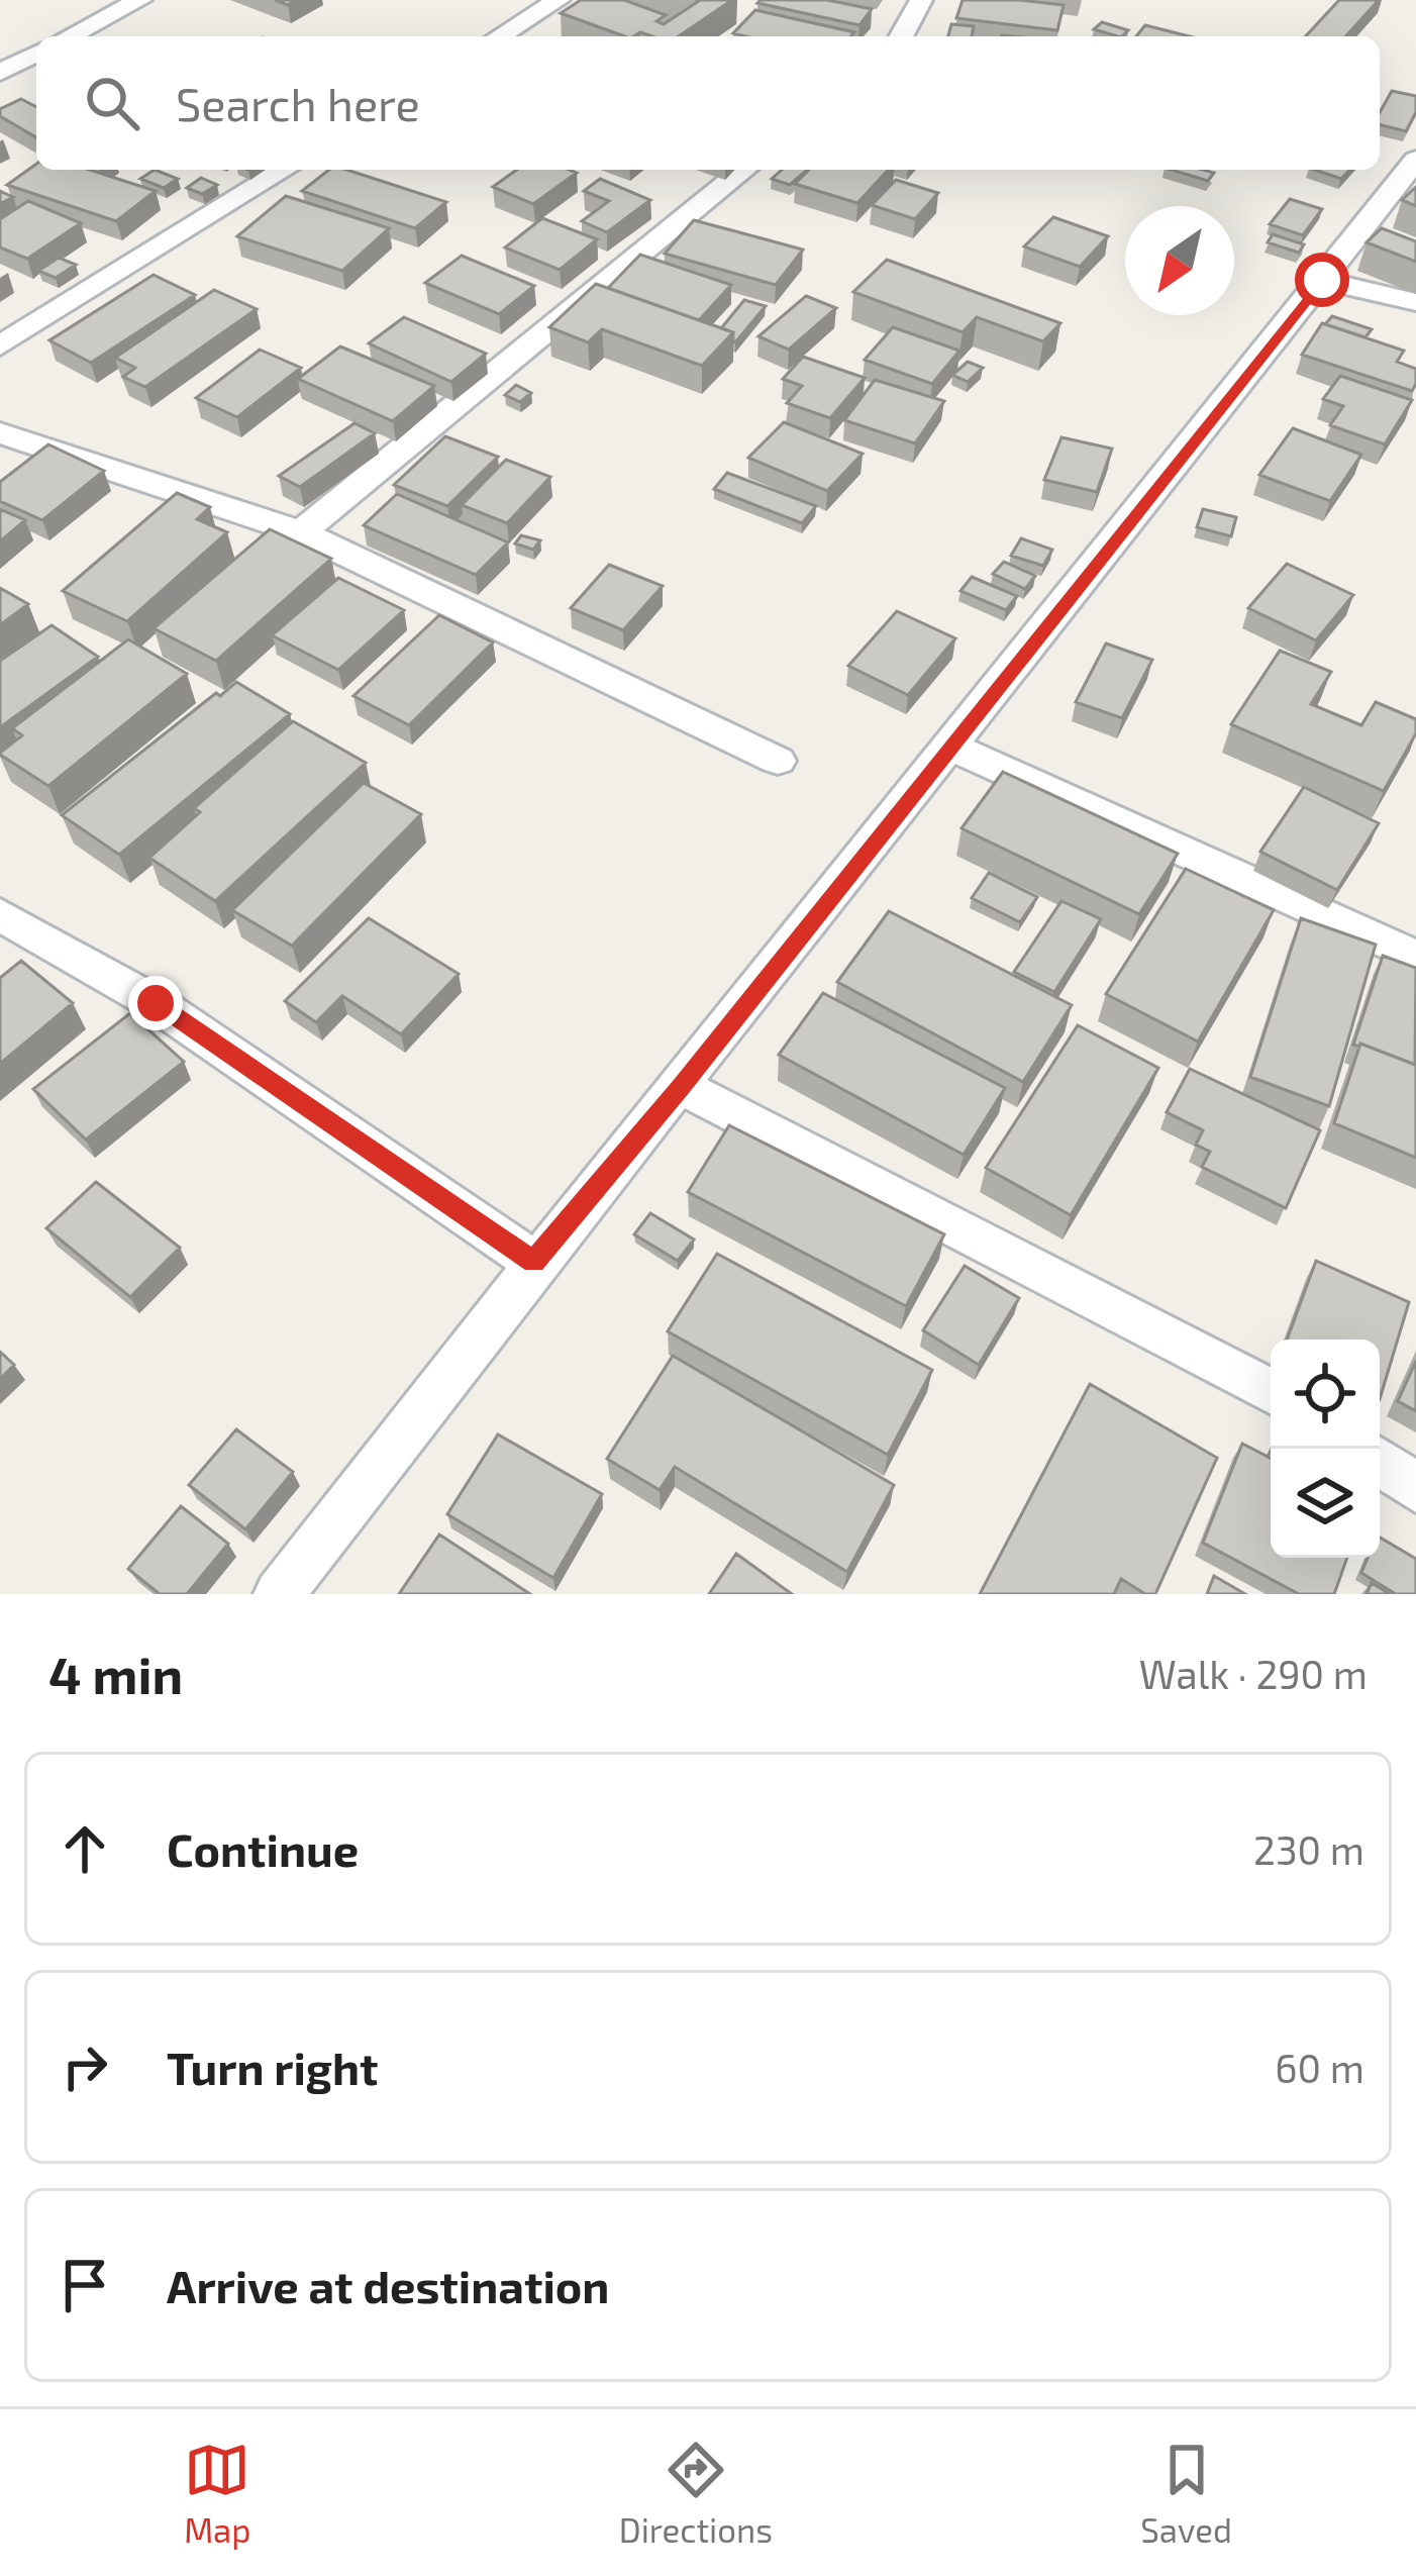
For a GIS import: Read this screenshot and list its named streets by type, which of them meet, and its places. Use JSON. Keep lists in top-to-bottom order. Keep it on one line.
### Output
{"north":"bottom left","page":{"search":"Search here","heading":["4 min","Walk · 290 m"],"list":[["Continue","230 m"],["Turn right","60 m"],"Arrive at destination"],"nav":["Map","Directions","Saved"]}}
